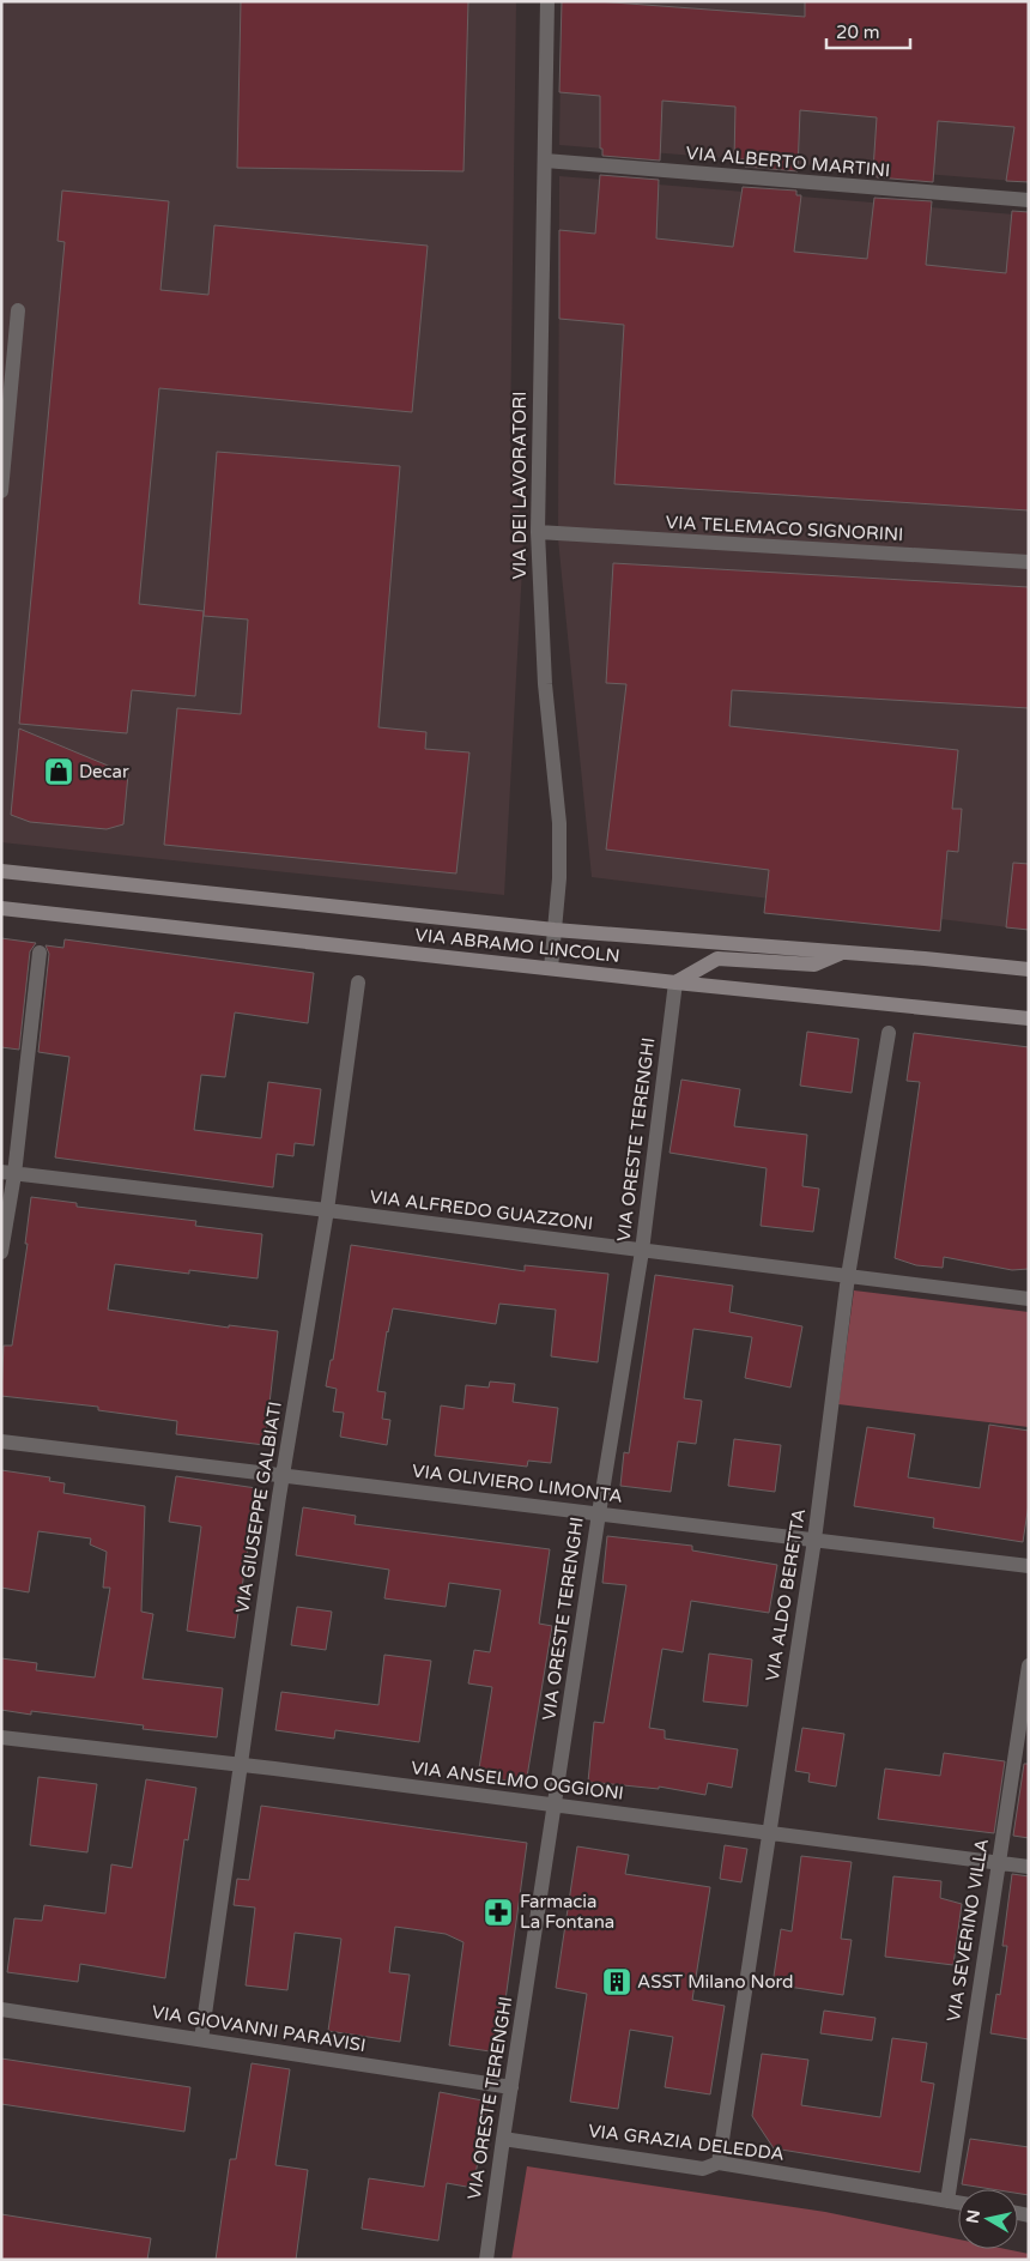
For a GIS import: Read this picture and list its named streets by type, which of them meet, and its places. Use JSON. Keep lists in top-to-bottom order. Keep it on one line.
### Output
{"streets":{"main road":["VIA ABRAMO LINCOLN"],"street":["VIA ALBERTO MARTINI","VIA DEI LAVORATORI","VIA TELEMACO SIGNORINI","VIA ORESTE TERENGHI","VIA ALFREDO GUAZZONI","VIA OLIVIERO LIMONTA","VIA GIUSEPPE GALBIATI","VIA ALDO BERETTA","VIA ANSELMO OGGIONI","VIA SEVERINO VILLA","VIA GIOVANNI PARAVISI","VIA GRAZIA DELEDDA"]},"crossings":[["VIA ALBERTO MARTINI","VIA DEI LAVORATORI"],["VIA DEI LAVORATORI","VIA TELEMACO SIGNORINI"],["VIA DEI LAVORATORI","VIA ABRAMO LINCOLN"],["VIA ABRAMO LINCOLN","VIA ORESTE TERENGHI"],["VIA ORESTE TERENGHI","VIA ALFREDO GUAZZONI"],["VIA ORESTE TERENGHI","VIA OLIVIERO LIMONTA"],["VIA ORESTE TERENGHI","VIA ANSELMO OGGIONI"],["VIA ORESTE TERENGHI","VIA GIOVANNI PARAVISI"],["VIA ORESTE TERENGHI","VIA GRAZIA DELEDDA"],["VIA ALFREDO GUAZZONI","VIA GIUSEPPE GALBIATI"],["VIA ALFREDO GUAZZONI","VIA ALDO BERETTA"],["VIA OLIVIERO LIMONTA","VIA GIUSEPPE GALBIATI"],["VIA OLIVIERO LIMONTA","VIA ALDO BERETTA"],["VIA GIUSEPPE GALBIATI","VIA ANSELMO OGGIONI"],["VIA GIUSEPPE GALBIATI","VIA GIOVANNI PARAVISI"],["VIA ALDO BERETTA","VIA ANSELMO OGGIONI"],["VIA ALDO BERETTA","VIA GRAZIA DELEDDA"],["VIA ANSELMO OGGIONI","VIA SEVERINO VILLA"],["VIA SEVERINO VILLA","VIA GRAZIA DELEDDA"]],"places":{"shop":["Decar"],"pharmacy":["Farmacia La Fontana"],"building":["ASST Milano Nord"]},"scale_bar":"20 m","north":"left"}
